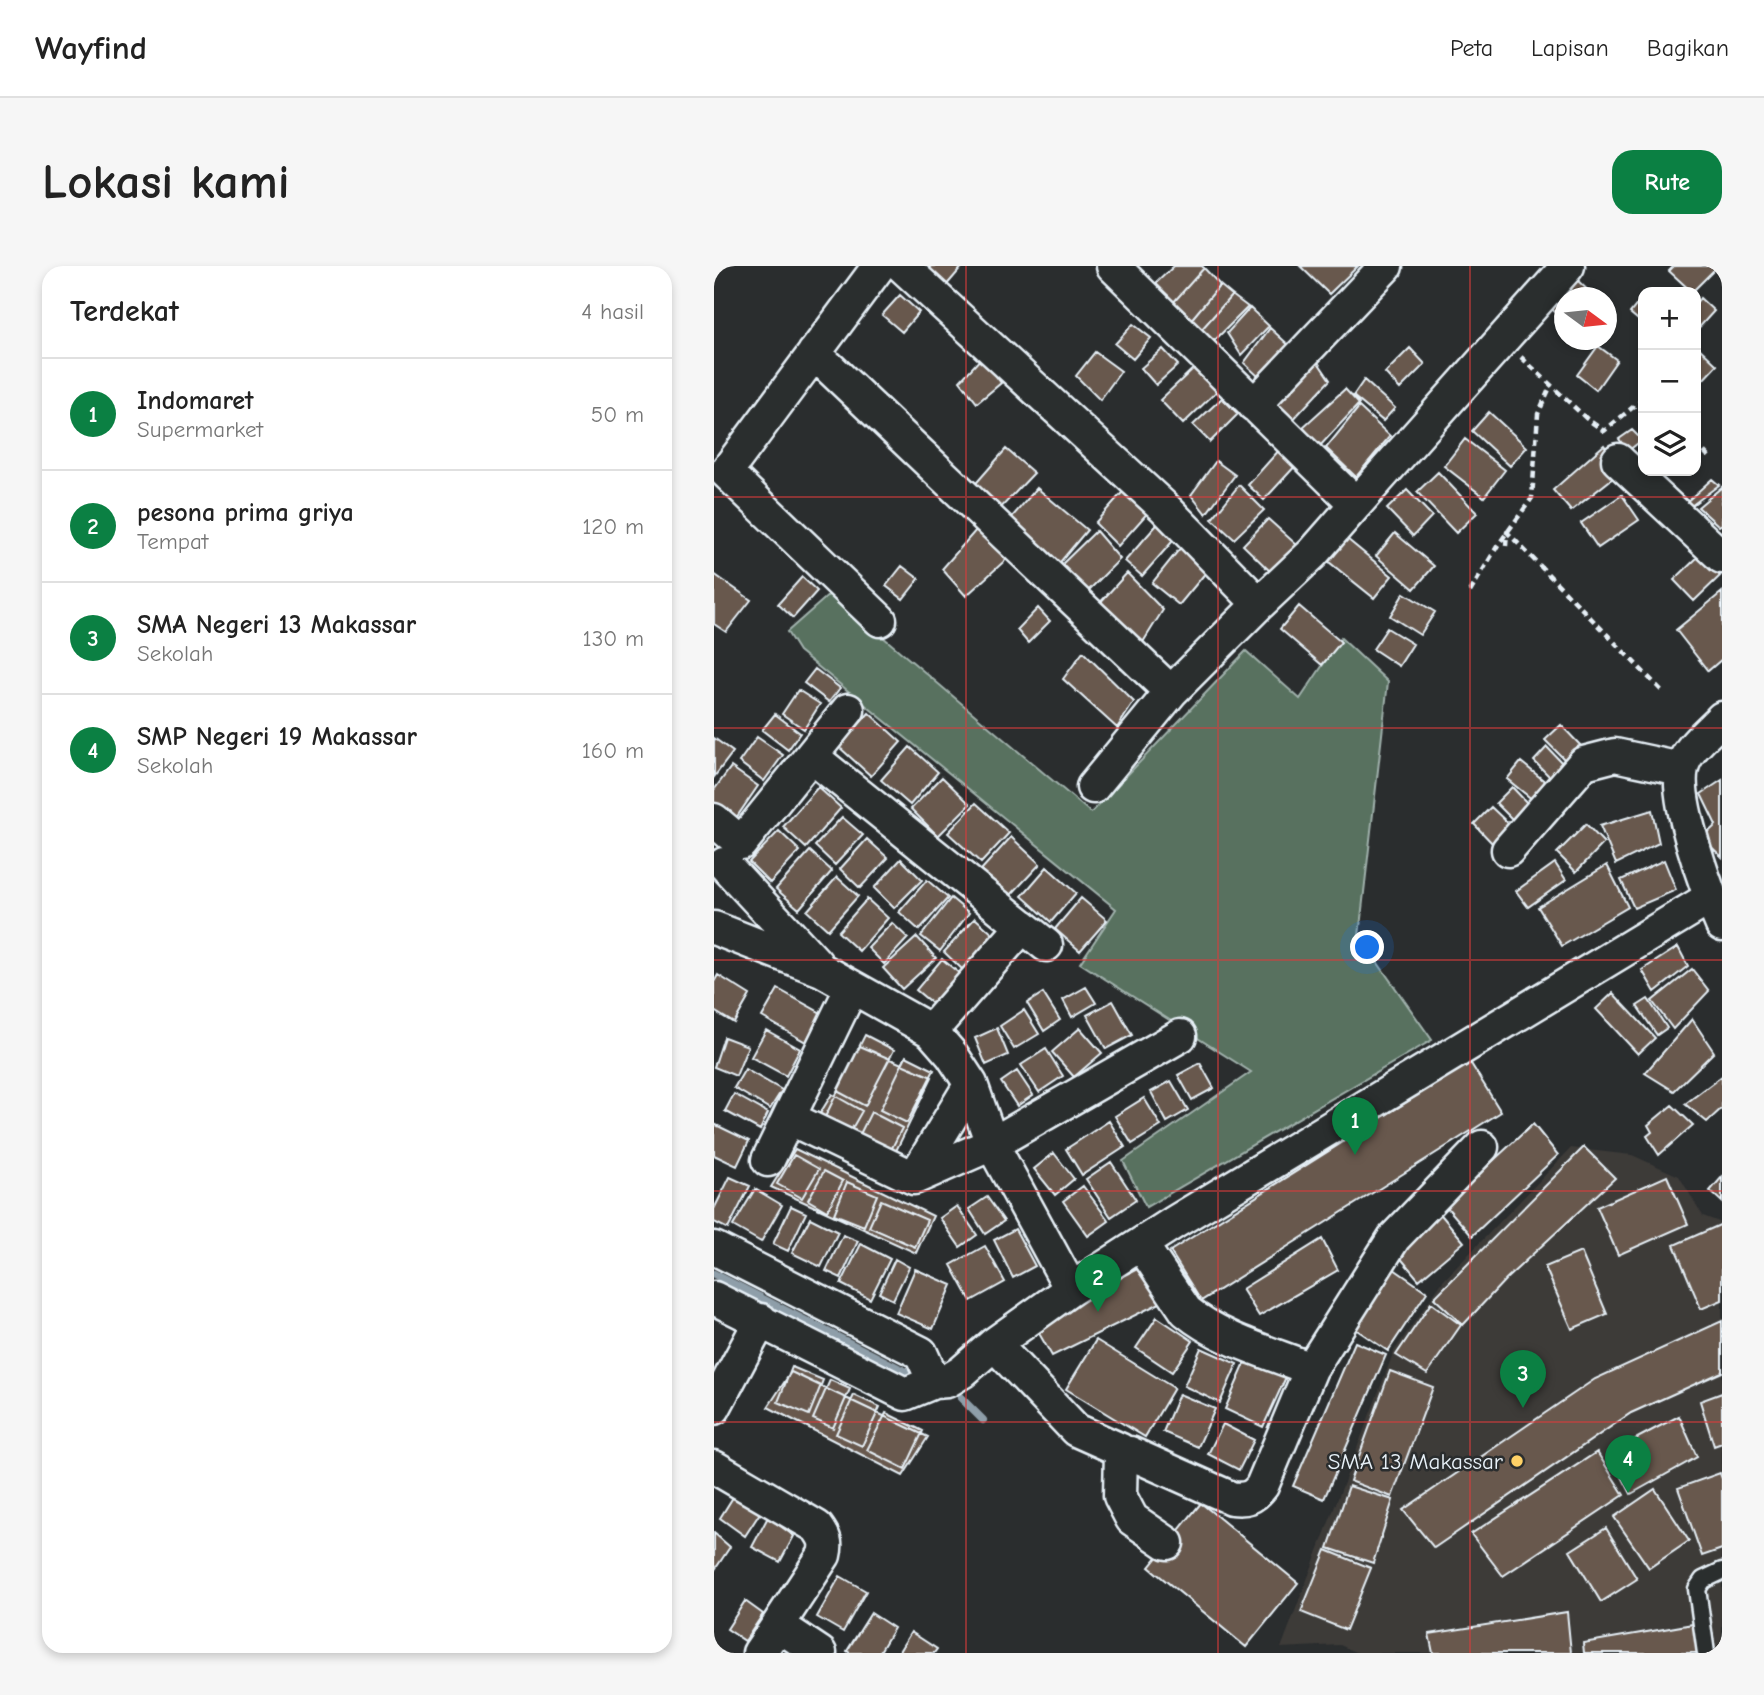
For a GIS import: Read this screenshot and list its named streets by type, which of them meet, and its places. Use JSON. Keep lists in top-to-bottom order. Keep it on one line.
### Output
{"places":["SMA 13 Makassar"],"north":"right","page":{"header":"Wayfind","nav":["Peta","Lapisan","Bagikan"],"buttons":"Rute","title":"Lokasi kami","heading":["Terdekat","4 hasil"],"map_buttons":["+","−"],"list":[{"mark":"1","name":"Indomaret","note":"Supermarket","value":"50 m"},{"mark":"2","name":"pesona prima griya","note":"Tempat","value":"120 m"},{"mark":"3","name":"SMA Negeri 13 Makassar","note":"Sekolah","value":"130 m"},{"mark":"4","name":"SMP Negeri 19 Makassar","note":"Sekolah","value":"160 m"}],"pins":["1","2","3","4"]}}
